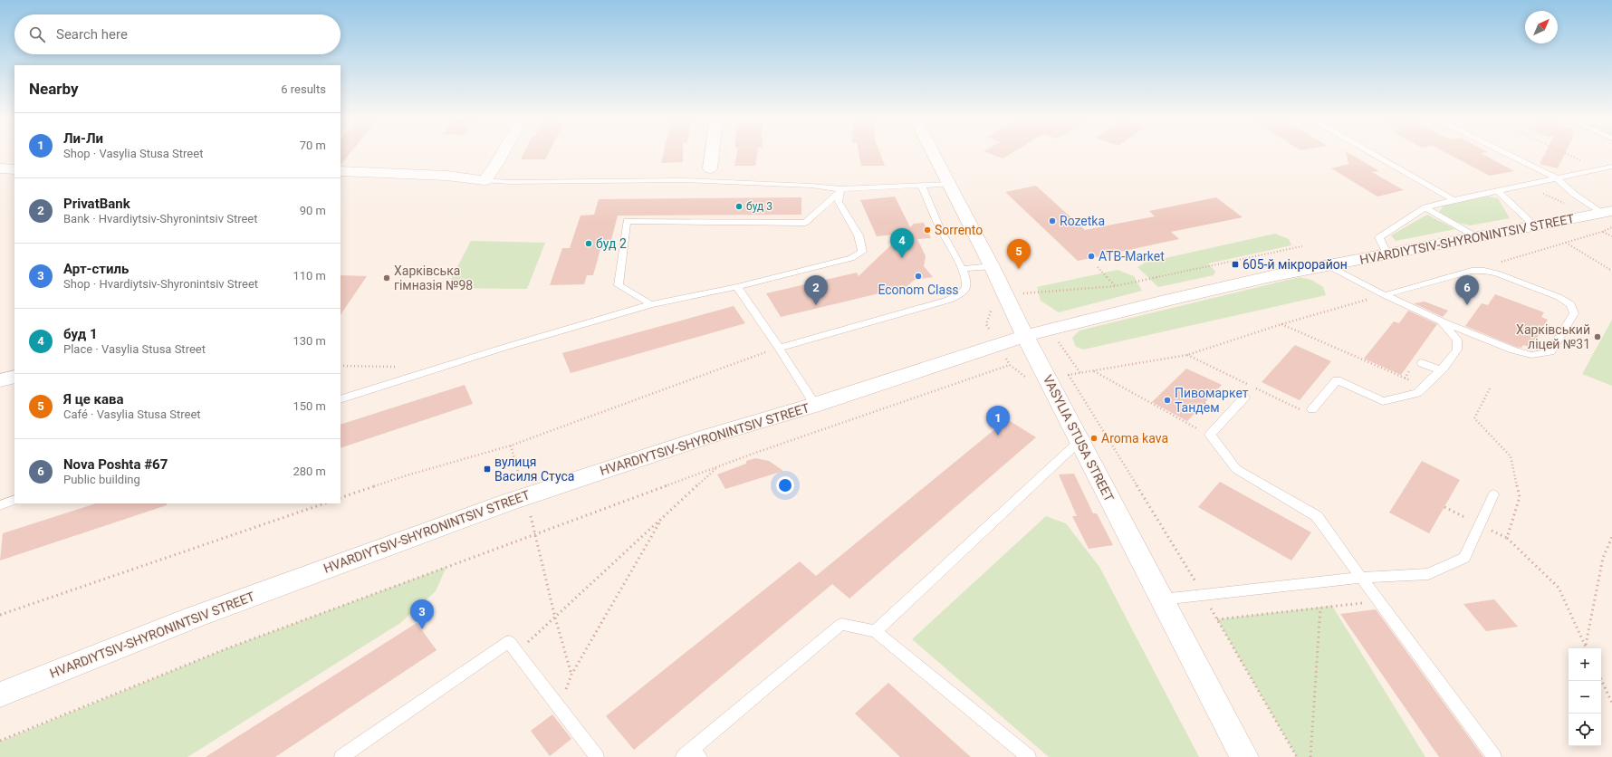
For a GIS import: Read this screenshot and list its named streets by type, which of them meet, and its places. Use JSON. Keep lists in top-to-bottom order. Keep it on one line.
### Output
{"streets":{"main road":["HVARDIYTSIV-SHYRONINTSIV STREET","VASYLIA STUSA STREET"]},"crossings":[["HVARDIYTSIV-SHYRONINTSIV STREET","VASYLIA STUSA STREET"]],"places":{"other":["буд 3","Rozetka","Sorrento","буд 2","ATB-Market","Econom Class","Харківська гімназія №98","Харківський ліцей №31","Пивомаркет Тандем","Aroma kava"],"transit":["605-й мікрорайон","вулиця Василя Стуса"]},"north":"top right","page":{"search":"Search here","heading":["Nearby","6 results"],"list":[{"mark":"1","name":"Ли-Ли","note":"Shop · Vasylia Stusa Street","value":"70 m"},{"mark":"2","name":"PrivatBank","note":"Bank · Hvardiytsiv-Shyronintsiv Street","value":"90 m"},{"mark":"3","name":"Арт-стиль","note":"Shop · Hvardiytsiv-Shyronintsiv Street","value":"110 m"},{"mark":"4","name":"буд 1","note":"Place · Vasylia Stusa Street","value":"130 m"},{"mark":"5","name":"Я це кава","note":"Café · Vasylia Stusa Street","value":"150 m"},{"mark":"6","name":"Nova Poshta #67","note":"Public building","value":"280 m"}],"pins":["4","5","2","6","1","3"],"map_buttons":["+","−"]}}
